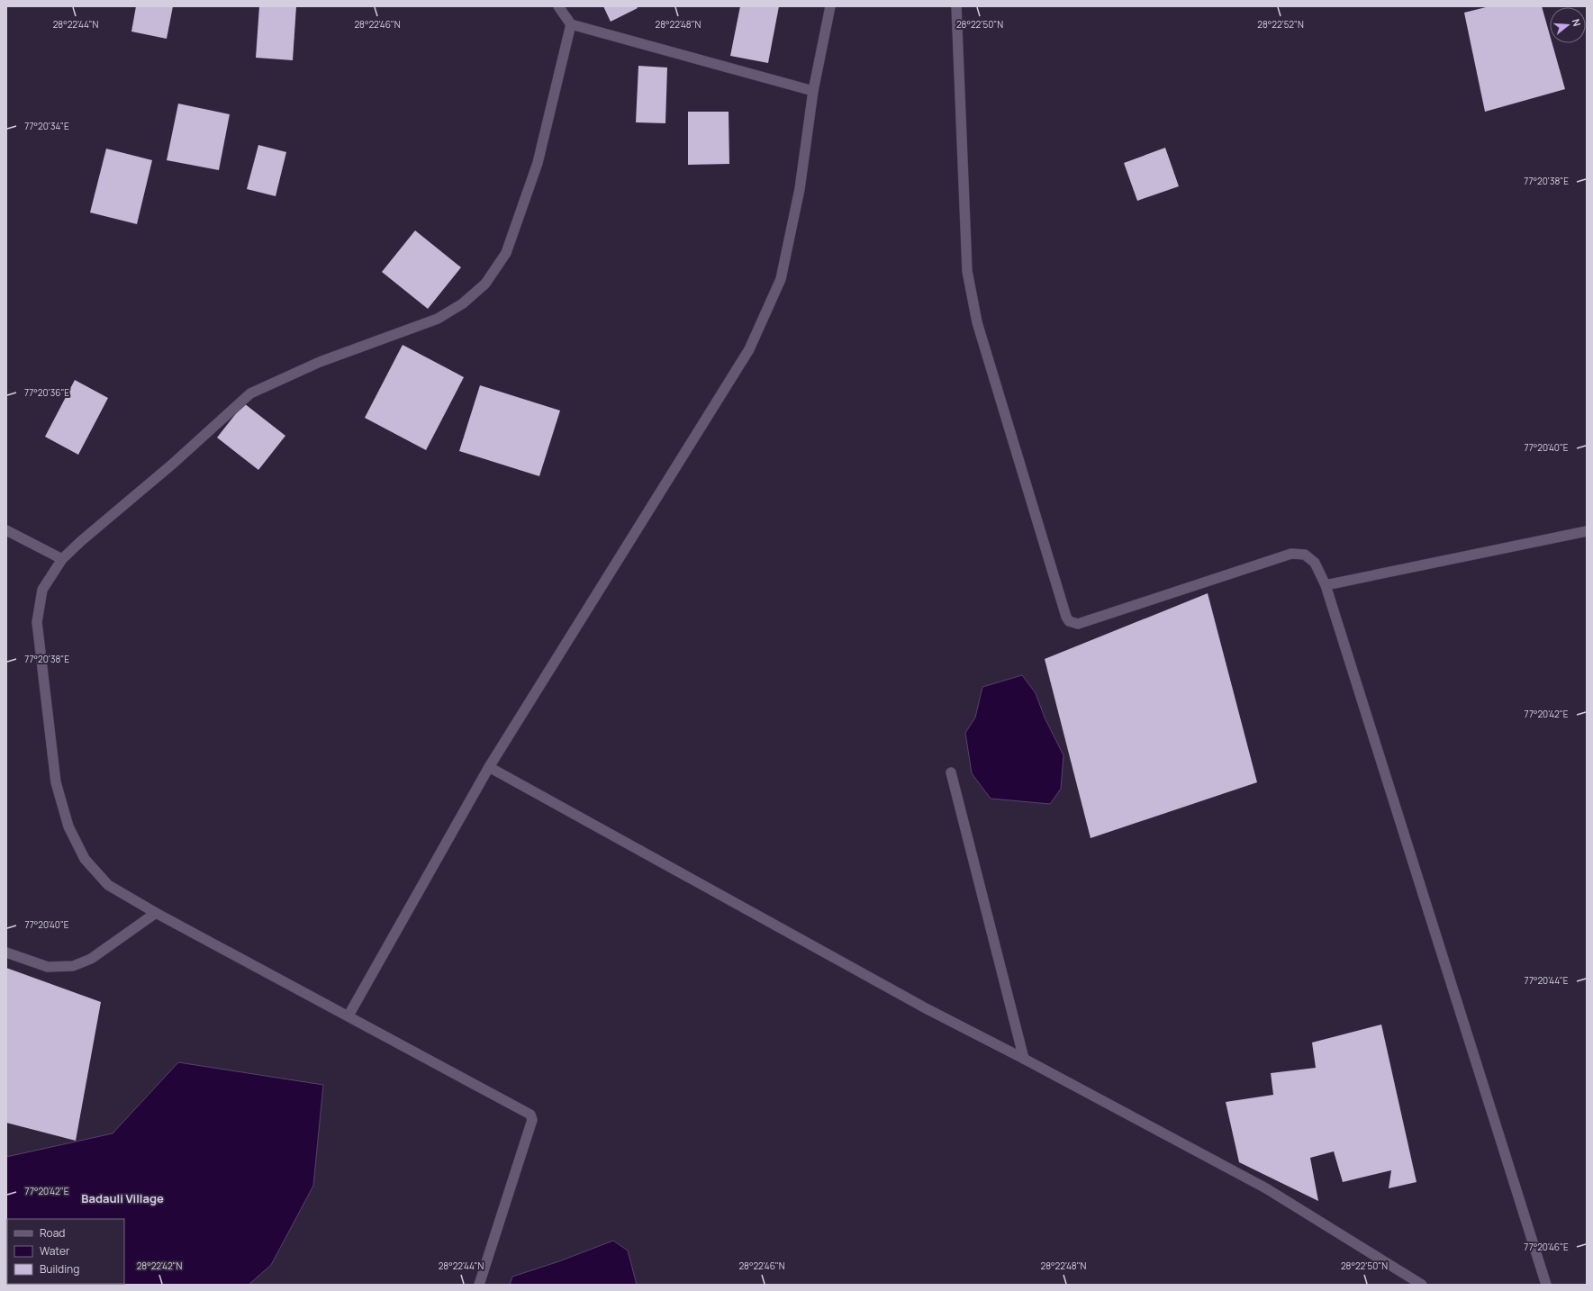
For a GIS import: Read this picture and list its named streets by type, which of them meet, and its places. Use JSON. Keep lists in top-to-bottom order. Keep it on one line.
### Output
{"districts":["Badauli Village"],"legend":["Road","Water","Building"],"north":"right","coordinates":["28°22'44\"N","28°22'46\"N","28°22'48\"N","28°22'50\"N","28°22'52\"N","77°20'34\"E","77°20'38\"E","77°20'36\"E","77°20'40\"E","77°20'42\"E","77°20'44\"E","77°20'46\"E","28°22'42\"N"]}
